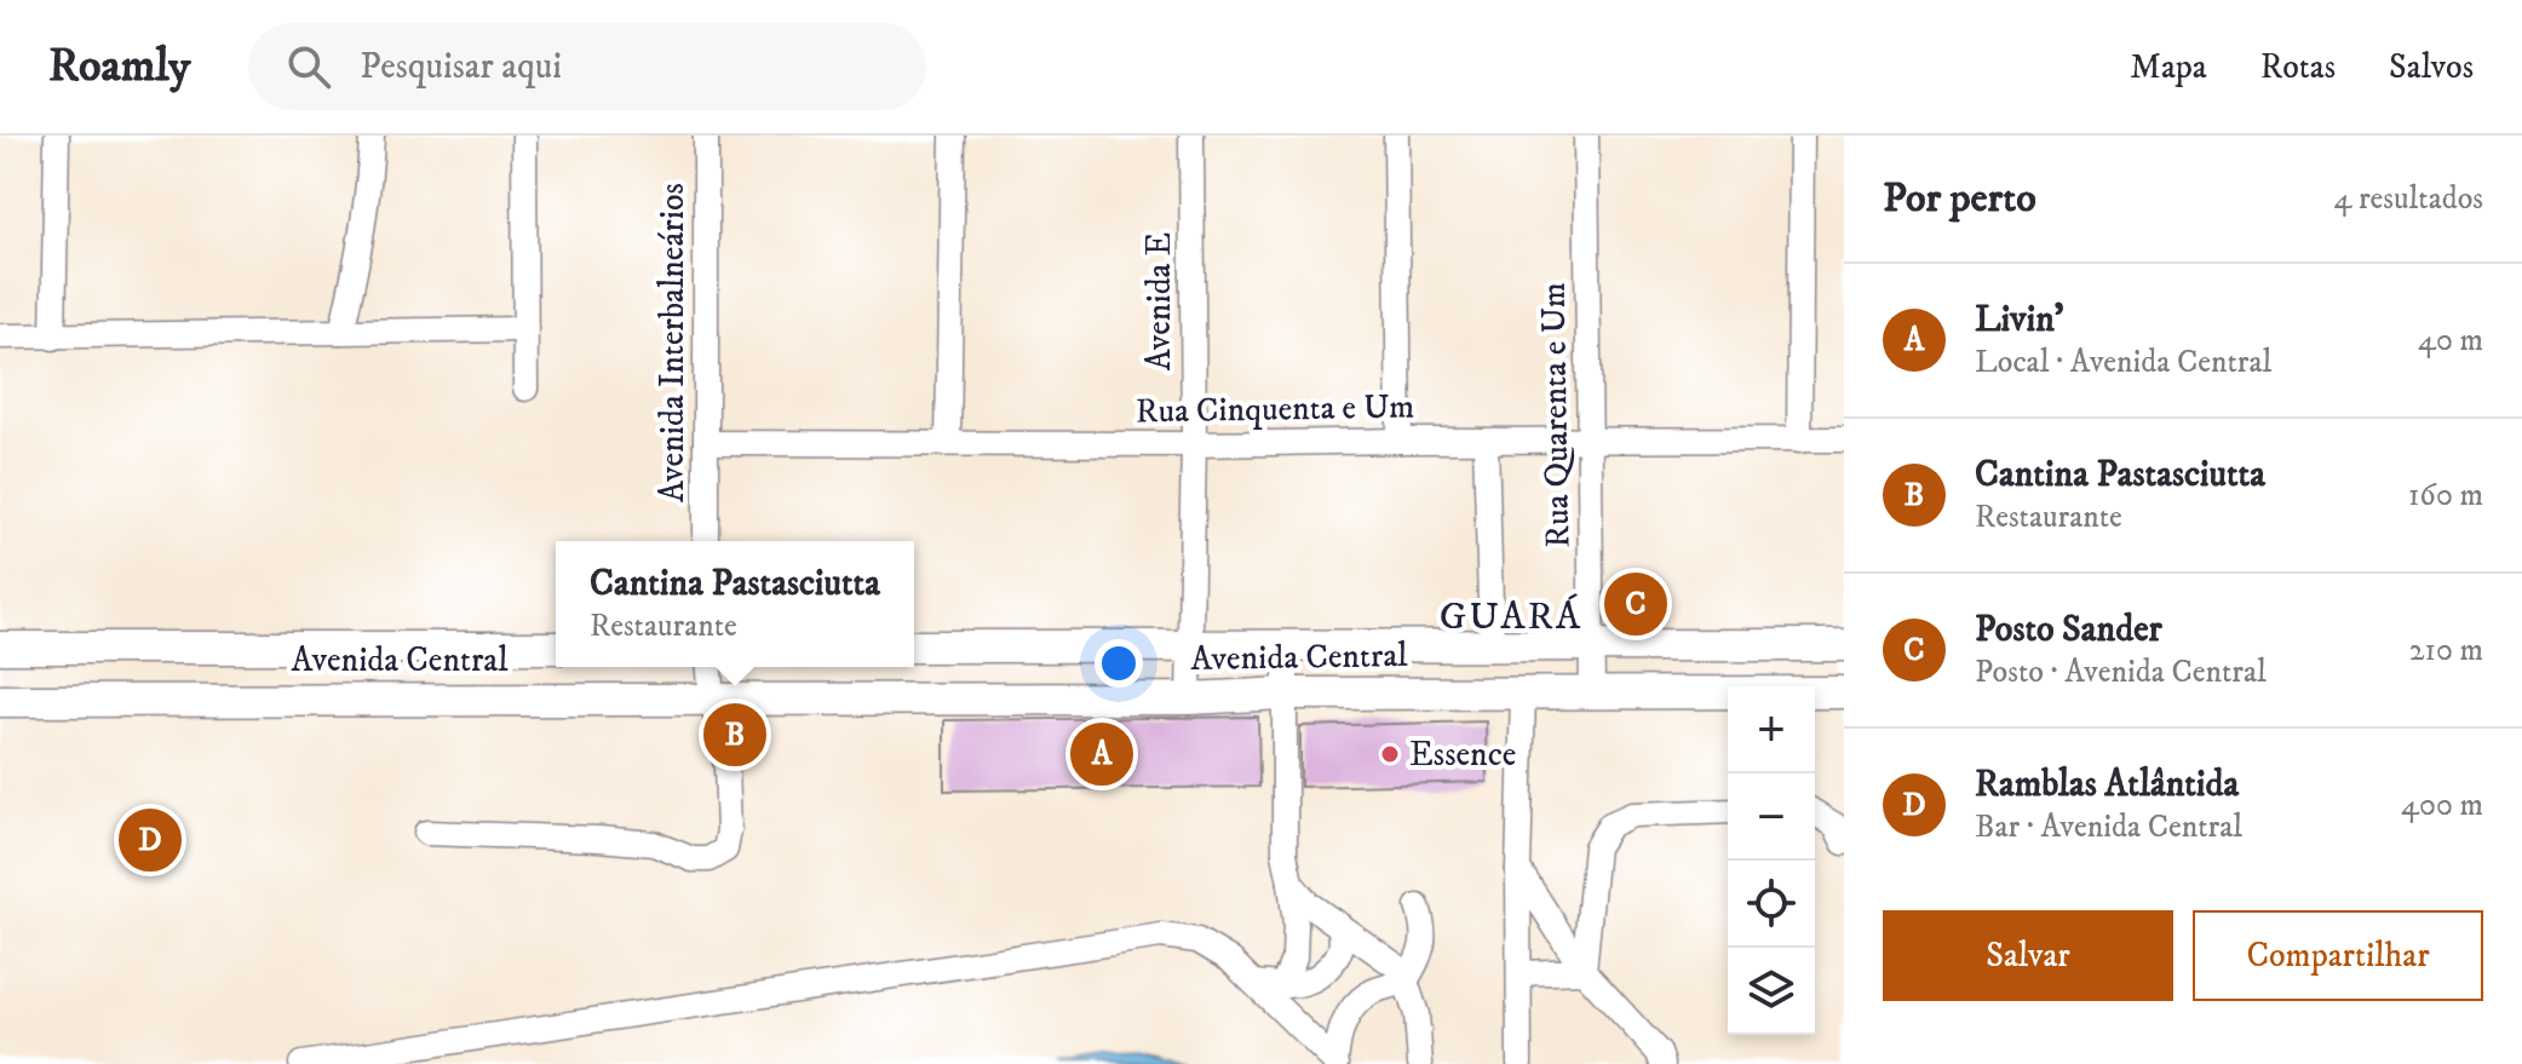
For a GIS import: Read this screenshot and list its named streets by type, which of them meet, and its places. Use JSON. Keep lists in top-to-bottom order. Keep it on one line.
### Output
{"streets":{"main road":["Avenida Central"],"street":["Avenida E","Avenida Interbalneários","Rua Cinquenta e Um","Rua Quarenta e Um"]},"crossings":[["Avenida E","Rua Cinquenta e Um"],["Avenida E","Avenida Central"],["Avenida Interbalneários","Rua Cinquenta e Um"],["Rua Cinquenta e Um","Rua Quarenta e Um"],["Rua Quarenta e Um","Avenida Central"]],"districts":["GUARÁ"],"places":["Essence"],"page":{"header":"Roamly","search":"Pesquisar aqui","nav":["Mapa","Rotas","Salvos"],"heading":["Por perto","4 resultados"],"list":[{"mark":"A","name":"Livin'","note":"Local · Avenida Central","value":"40 m"},{"mark":"B","name":"Cantina Pastasciutta","note":"Restaurante","value":"160 m"},{"mark":"C","name":"Posto Sander","note":"Posto · Avenida Central","value":"210 m"},{"mark":"D","name":"Ramblas Atlântida","note":"Bar · Avenida Central","value":"400 m"}],"popup":["Cantina Pastasciutta","Restaurante"],"pins":["C","B","A","D"],"map_buttons":["+","−"],"buttons":["Salvar","Compartilhar"]}}
